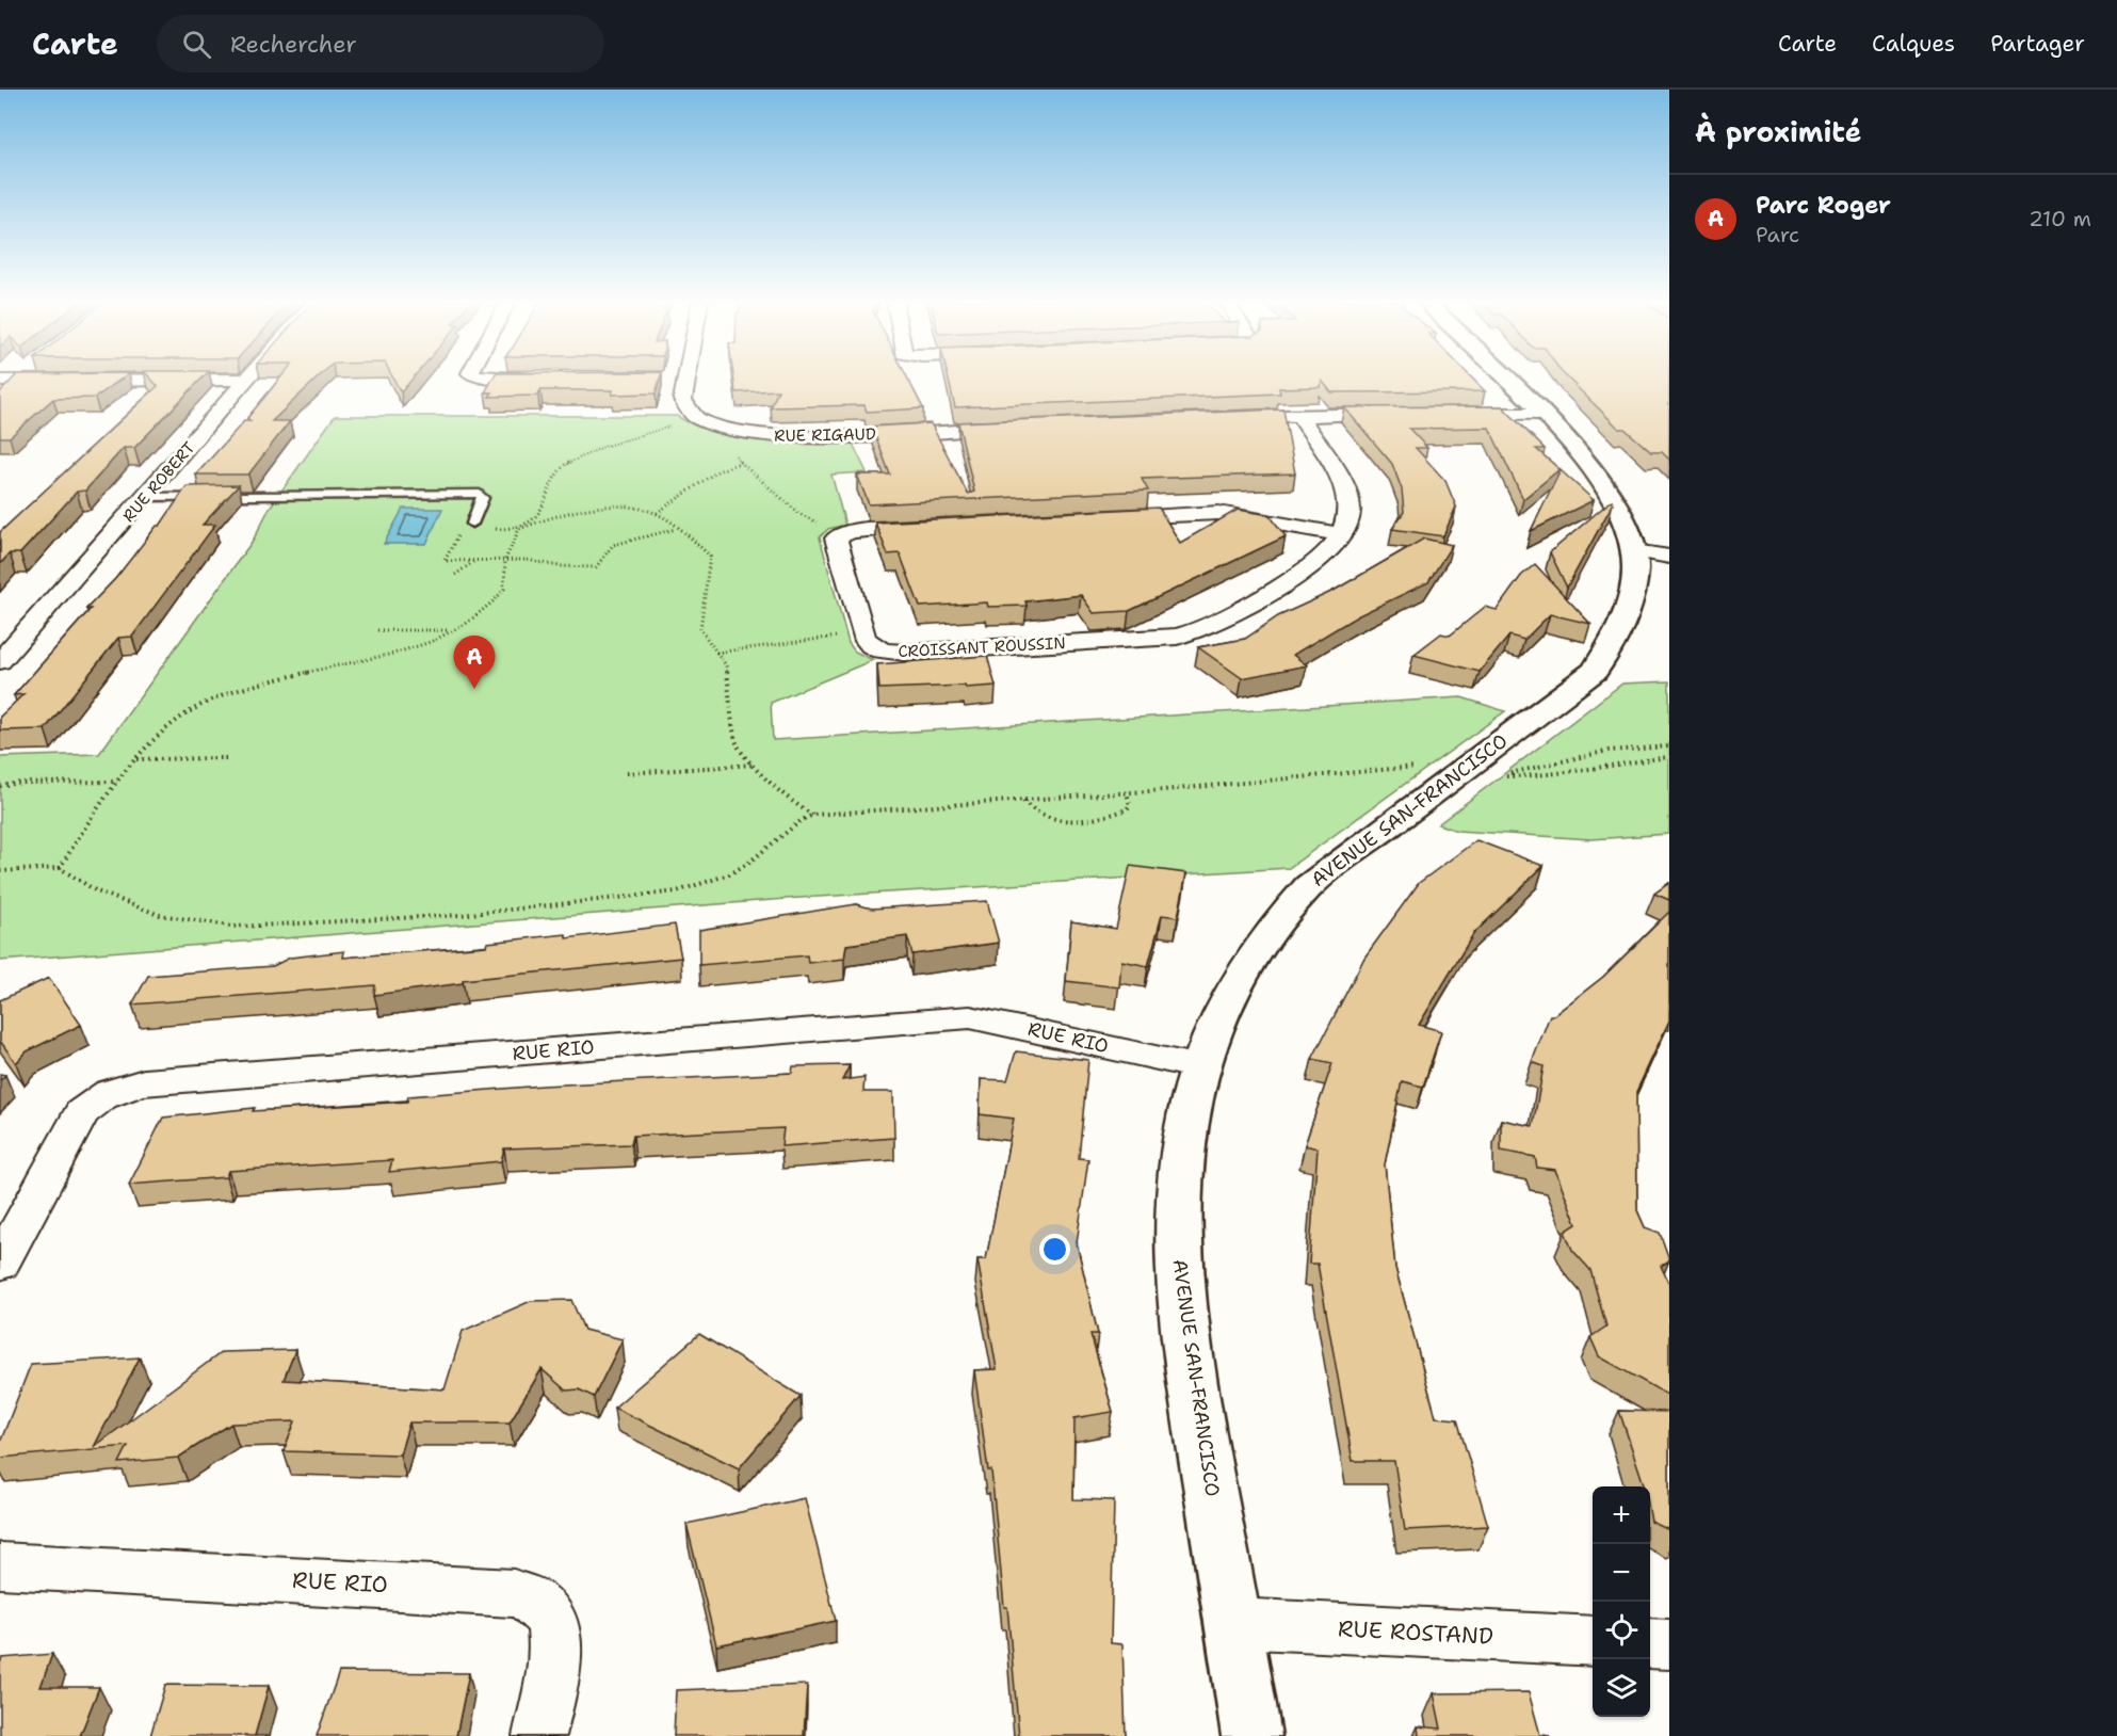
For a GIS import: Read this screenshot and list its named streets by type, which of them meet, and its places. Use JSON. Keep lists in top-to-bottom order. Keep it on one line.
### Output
{"streets":{"street":["RUE RIGAUD","RUE ROBERT","CROISSANT ROUSSIN","AVENUE SAN-FRANCISCO","RUE RIO","RUE ROSTAND"]},"crossings":[["AVENUE SAN-FRANCISCO","RUE RIO"],["AVENUE SAN-FRANCISCO","RUE ROSTAND"]],"page":{"header":"Carte","search":"Rechercher","nav":["Carte","Calques","Partager"],"heading":"À proximité","list":[{"mark":"A","name":"Parc Roger","note":"Parc","value":"210 m"}],"pins":"A","map_buttons":["+","−"]}}
